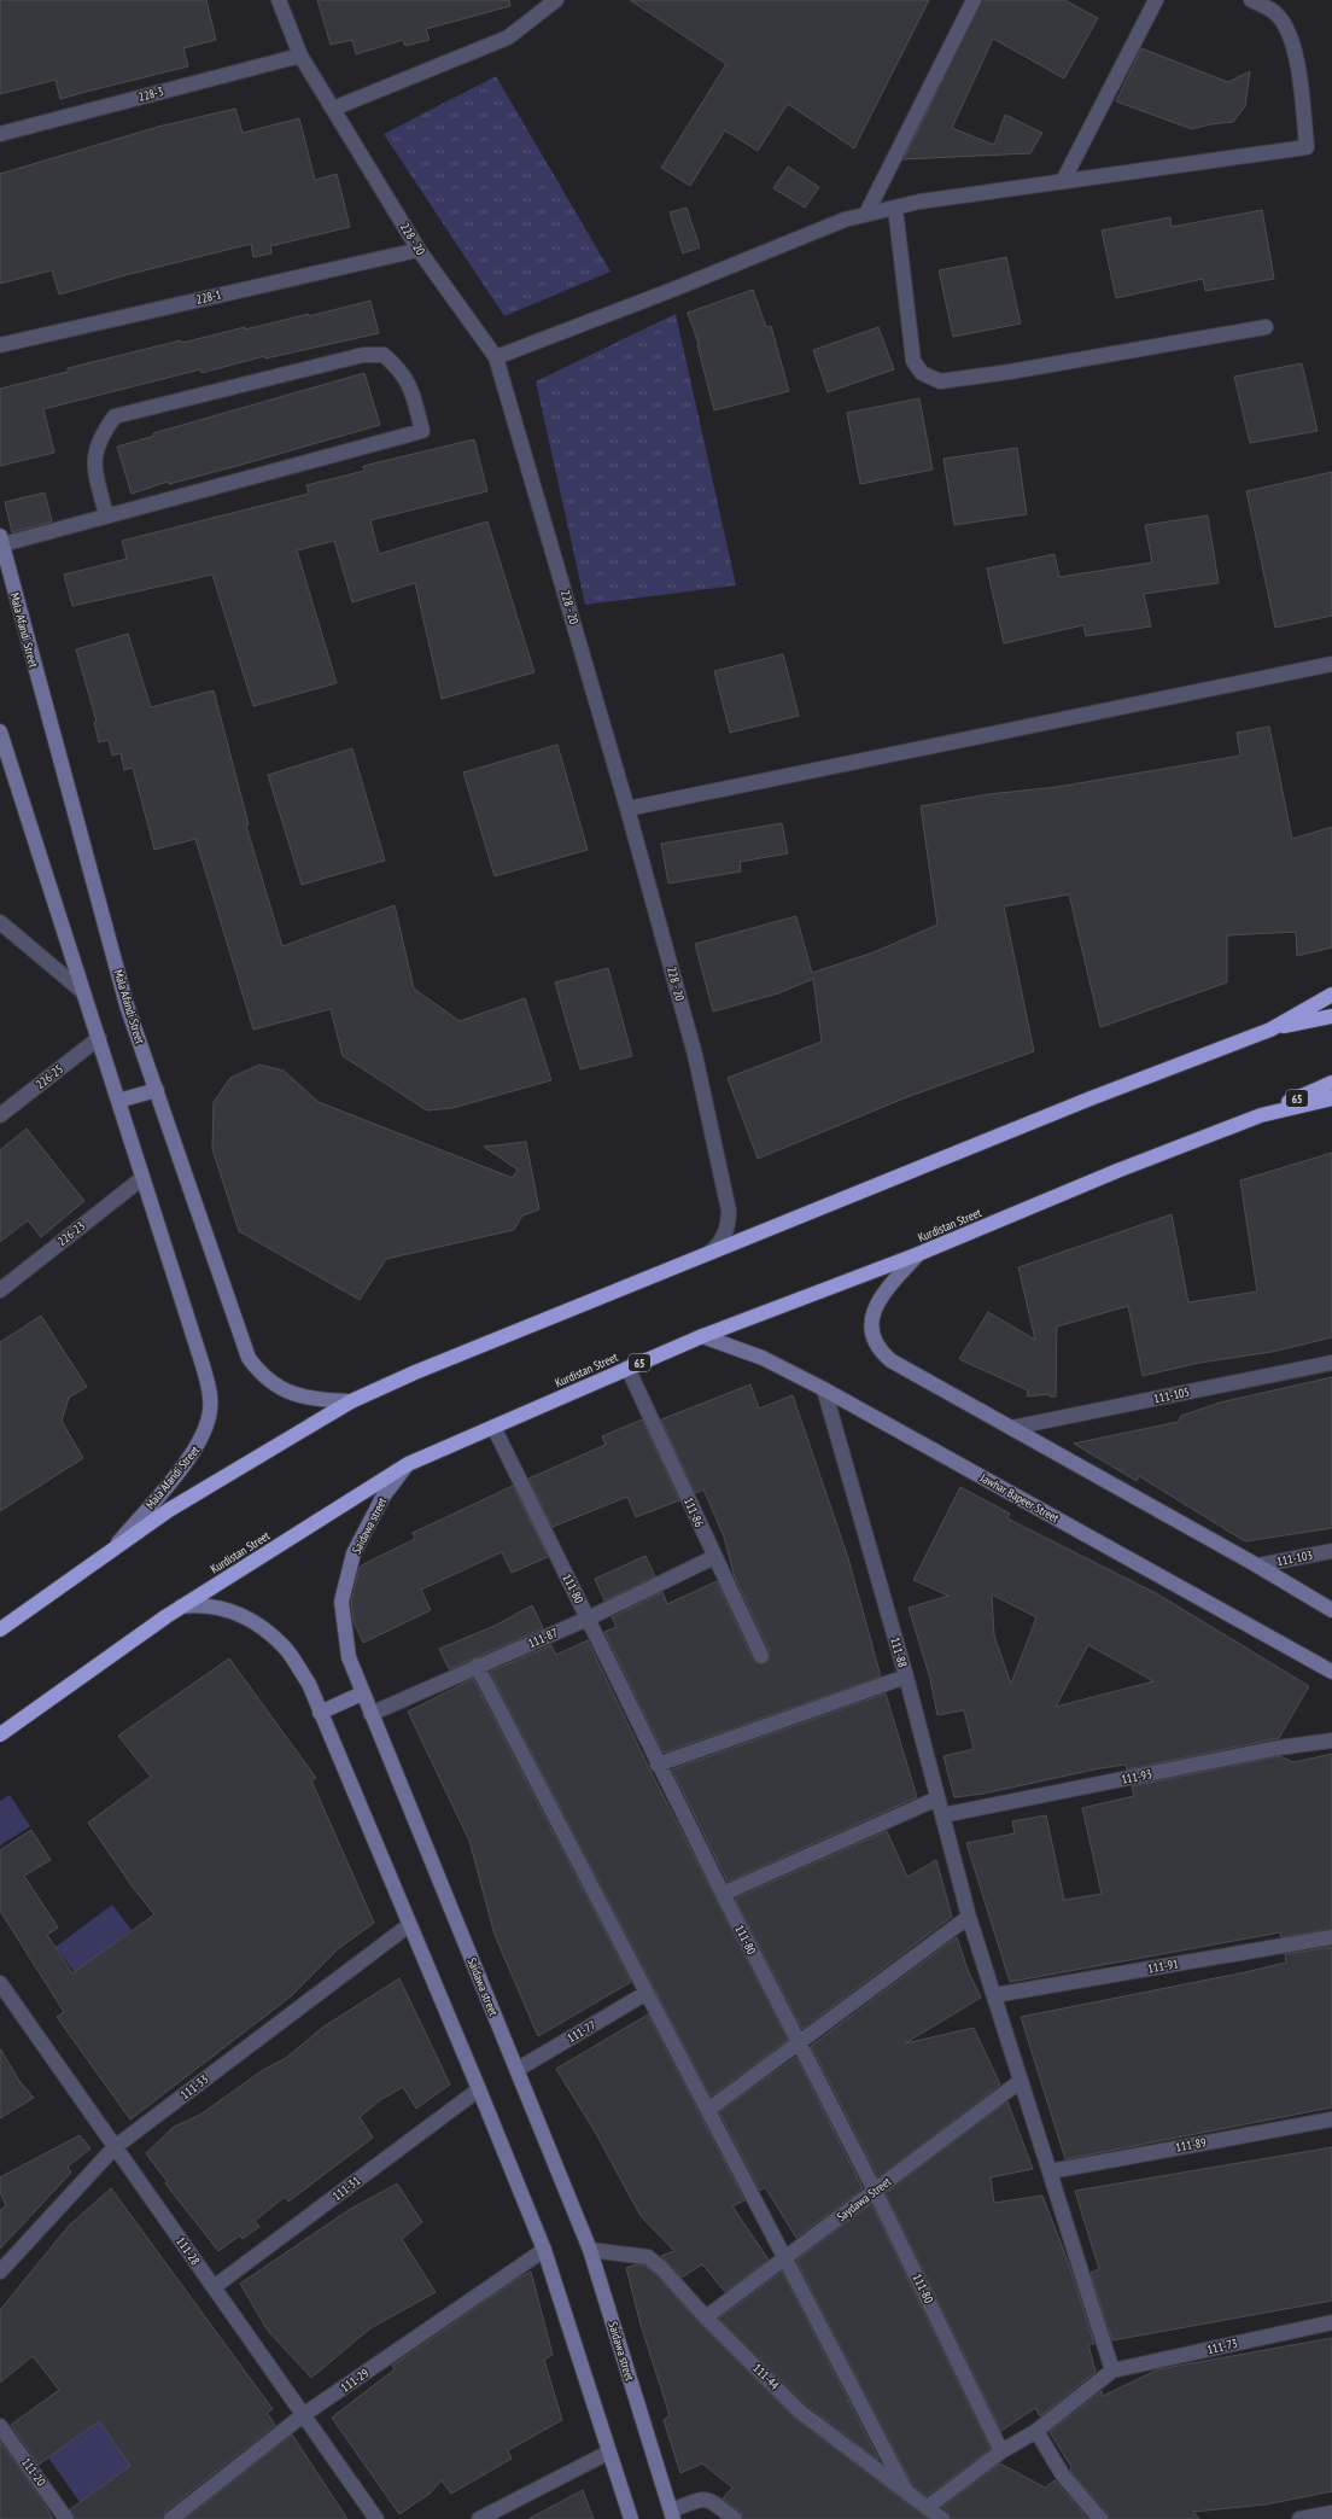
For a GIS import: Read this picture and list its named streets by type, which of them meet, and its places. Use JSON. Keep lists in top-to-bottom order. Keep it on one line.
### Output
{"streets":{"highway":["65","Kurdistan Street"],"main road":["Mala Afandi Street","Jawhar Bapeer Street","Saidawa street"],"street":["228-3","228 - 20","228-1","226-25","226-23","111-105","111-86","111-103","111-80","111-87","111-88","111-93","111-91","111-77","111-33","111-89","111-31","Saydawa Street","111-28","111-73","111-44","111-29","111-20"]},"crossings":[["228-3","228 - 20"],["228 - 20","228-1"],["Mala Afandi Street","226-25"],["Mala Afandi Street","226-23"],["Kurdistan Street","Jawhar Bapeer Street"],["Kurdistan Street","111-86"],["Kurdistan Street","Saidawa street"],["Kurdistan Street","111-80"],["Jawhar Bapeer Street","111-88"],["111-86","111-87"],["Saidawa street","111-87"],["Saidawa street","111-77"],["Saidawa street","111-44"],["111-80","111-87"],["111-80","Saydawa Street"],["111-88","111-93"],["111-88","111-91"],["111-88","111-89"],["111-88","Saydawa Street"],["111-88","111-73"],["111-33","111-28"],["111-31","111-28"],["Saydawa Street","111-44"],["111-28","111-29"]]}
